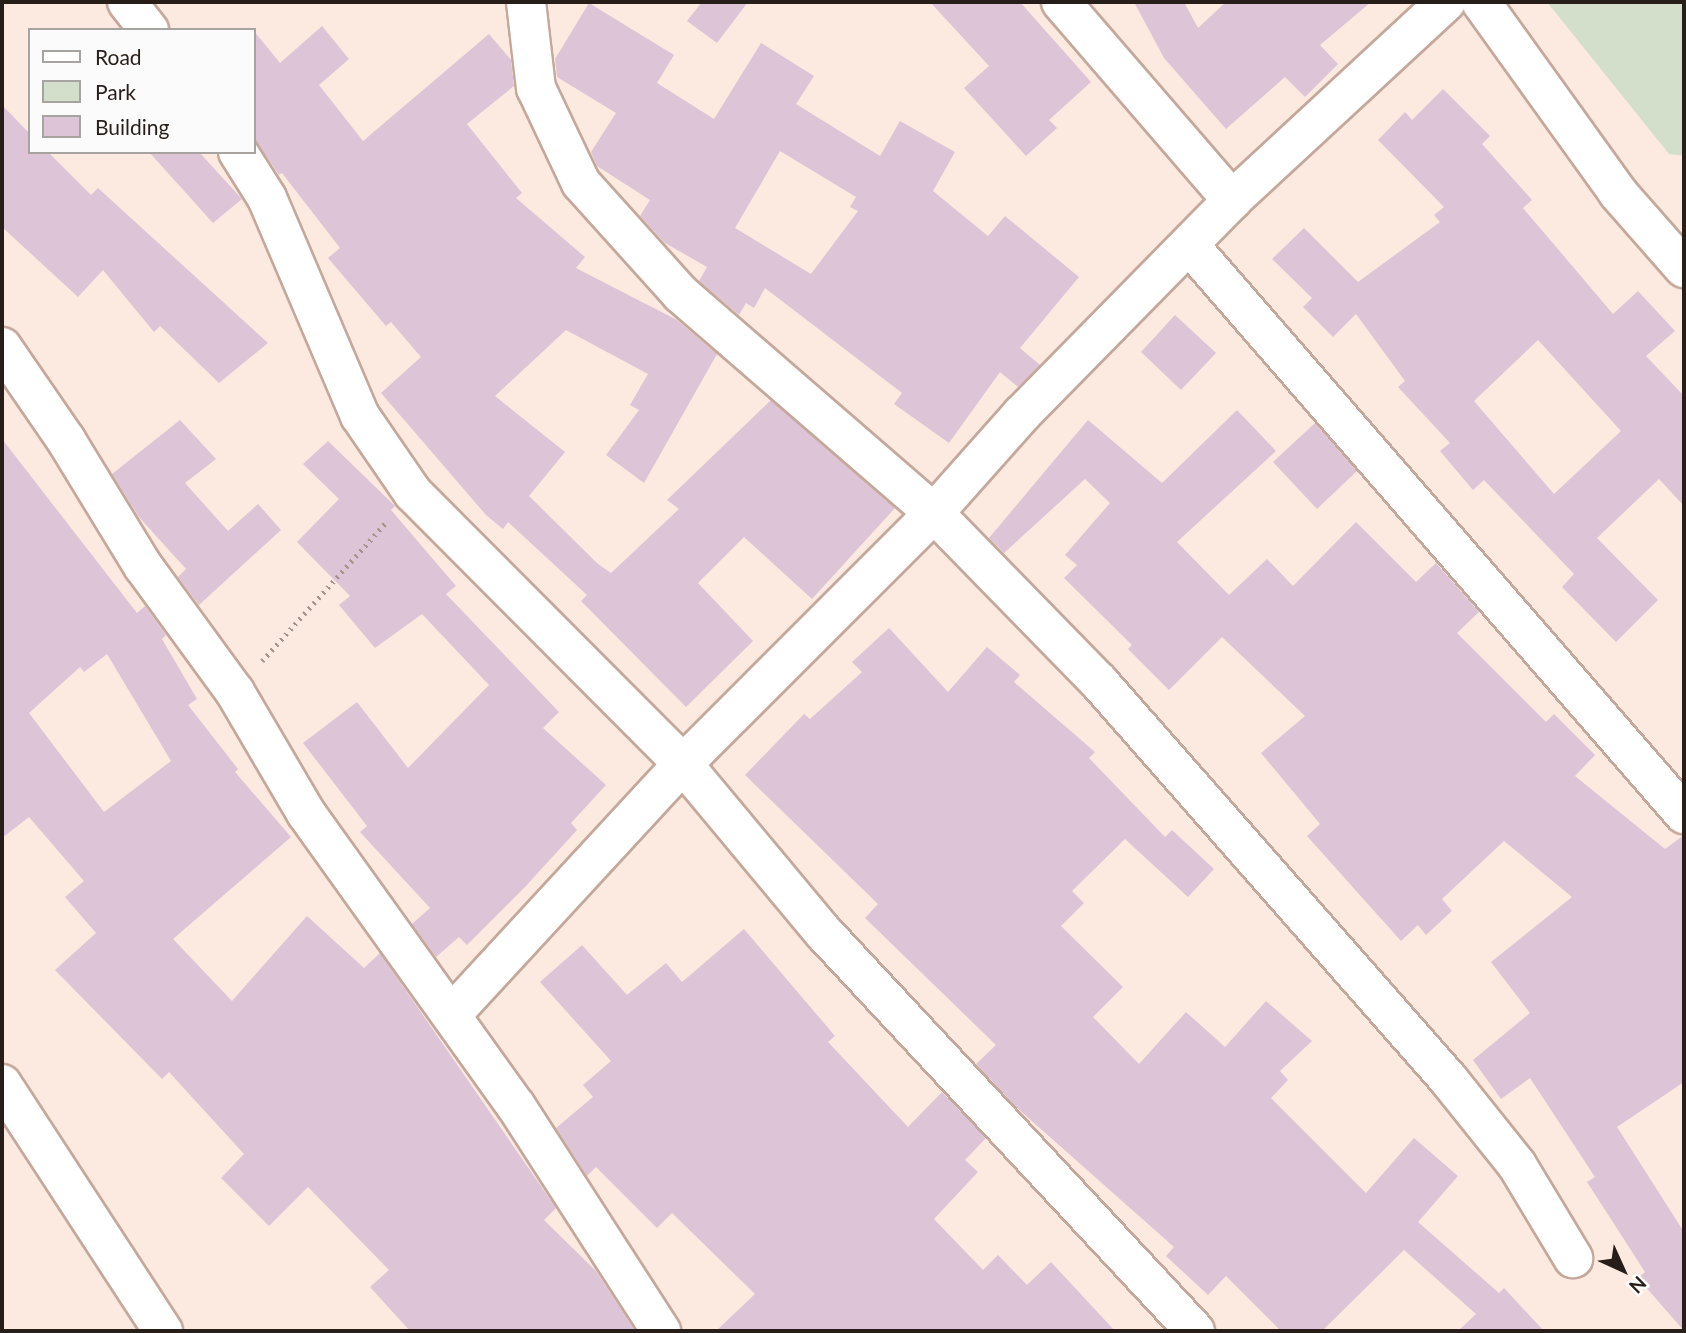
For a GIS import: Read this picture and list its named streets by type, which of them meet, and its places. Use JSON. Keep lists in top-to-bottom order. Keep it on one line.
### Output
{"legend":["Road","Park","Building"],"north":"bottom right"}
